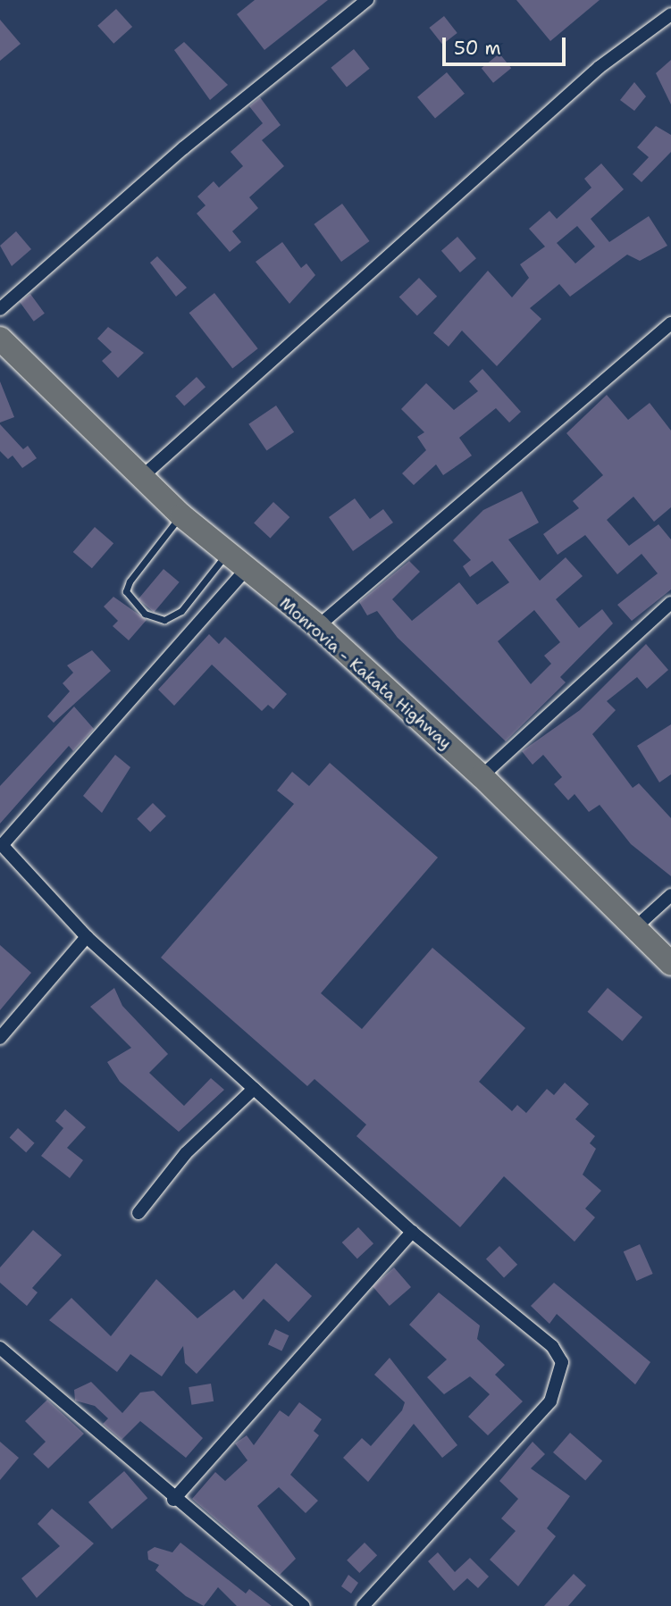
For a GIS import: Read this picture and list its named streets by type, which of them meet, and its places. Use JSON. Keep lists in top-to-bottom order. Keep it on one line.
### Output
{"streets":{"highway":["Monrovia - Kakata Highway"]},"scale_bar":"50 m"}
